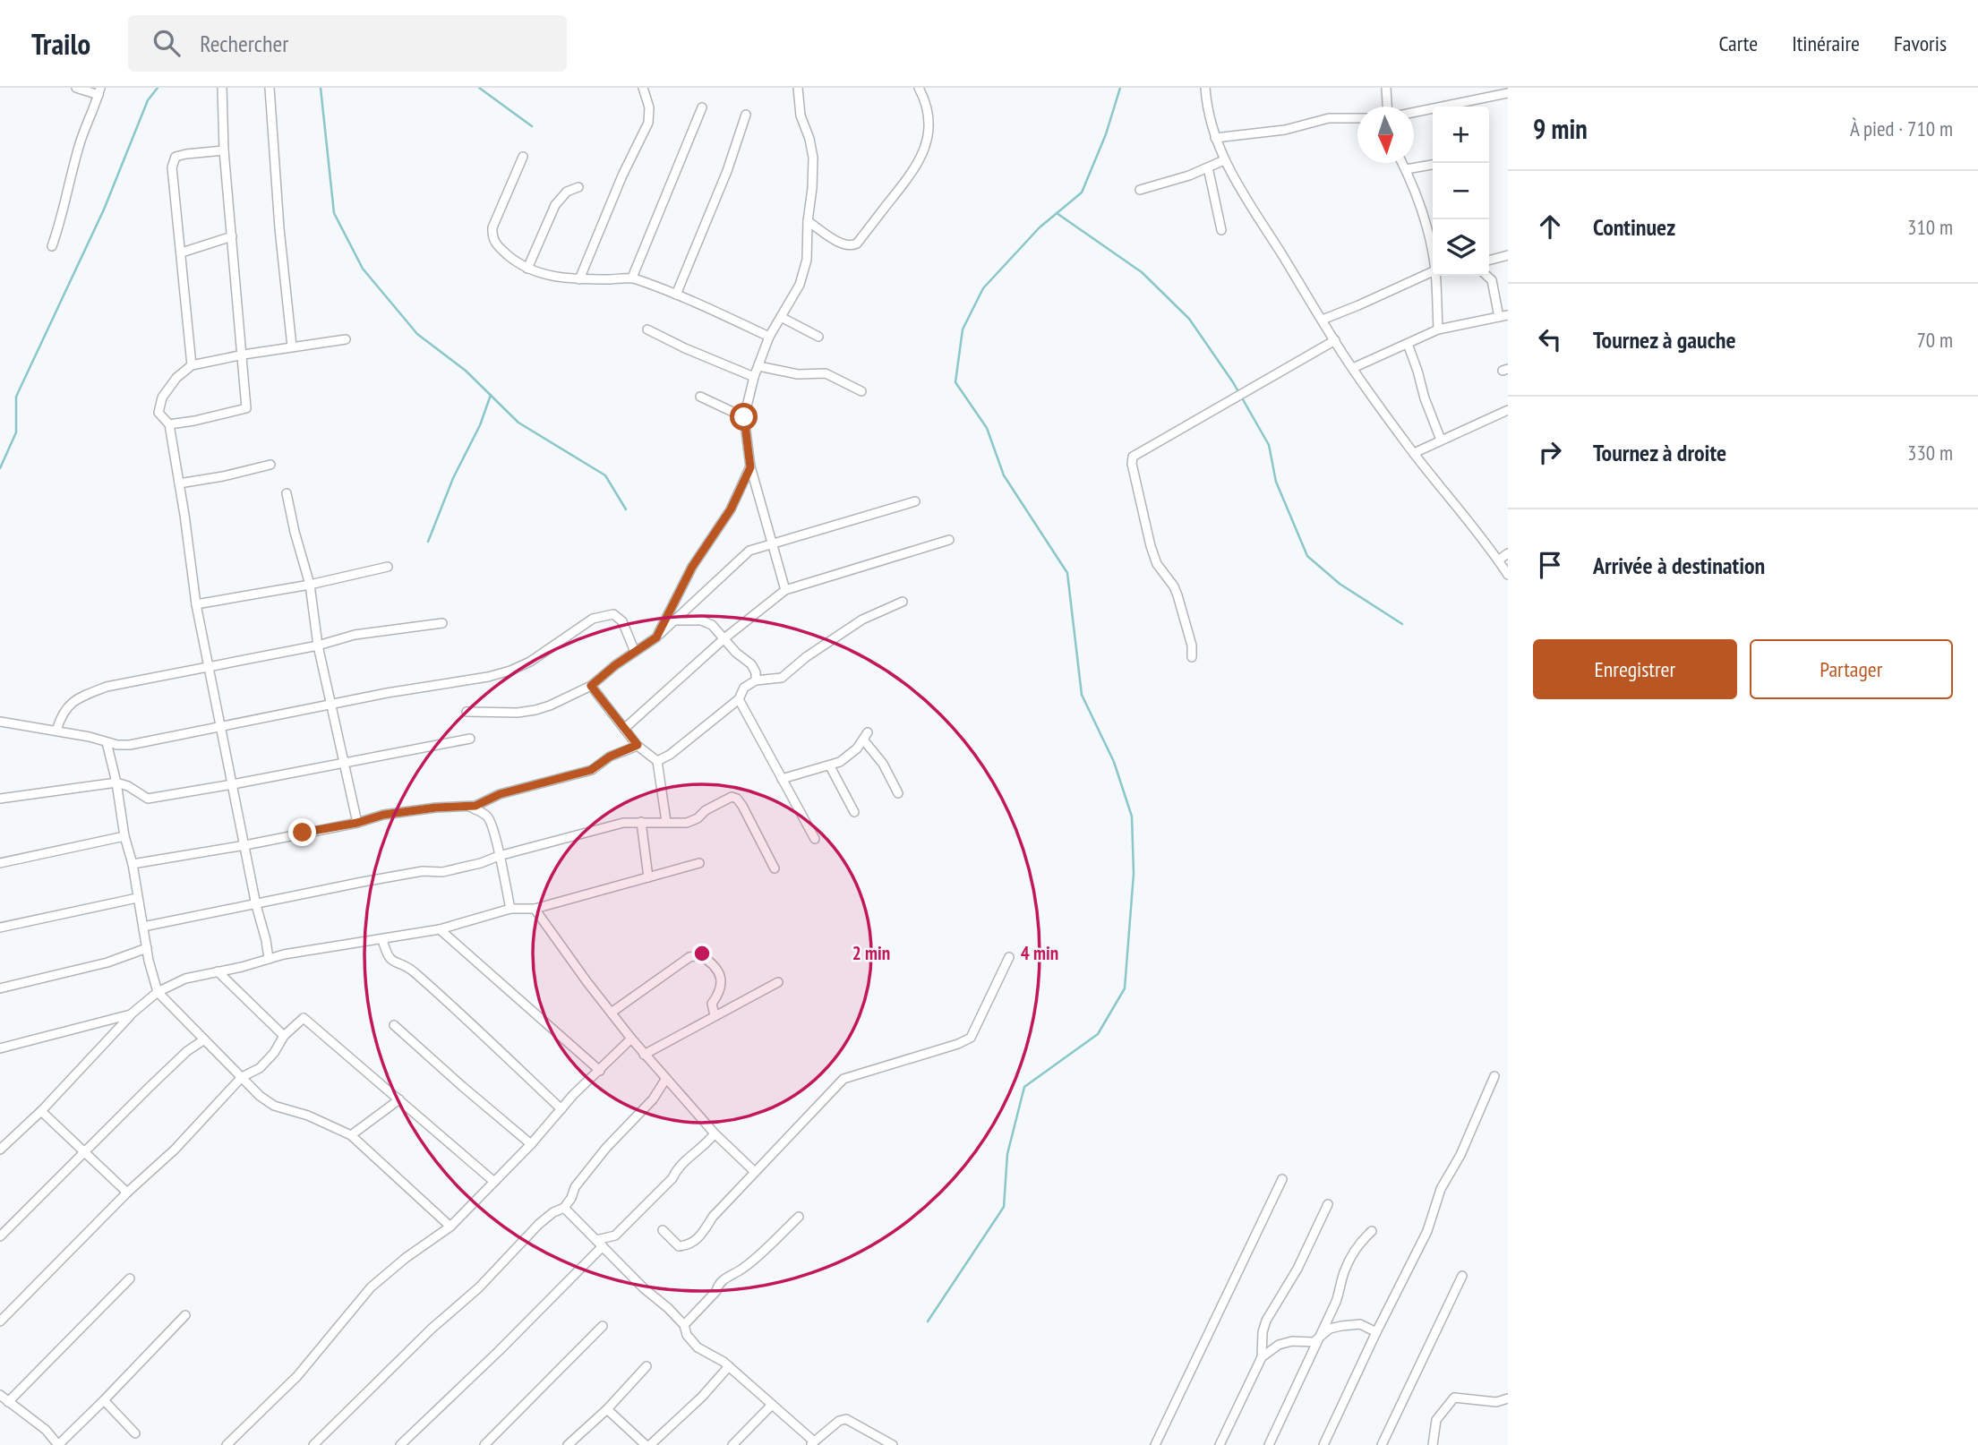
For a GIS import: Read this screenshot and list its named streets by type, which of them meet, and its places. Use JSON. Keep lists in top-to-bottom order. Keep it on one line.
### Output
{"north":"bottom","page":{"header":"Trailo","search":"Rechercher","nav":["Carte","Itinéraire","Favoris"],"heading":["9 min","À pied · 710 m"],"map_buttons":["+","−"],"list":[["Continuez","310 m"],["Tournez à gauche","70 m"],["Tournez à droite","330 m"],"Arrivée à destination"],"buttons":["Enregistrer","Partager"]},"rings":["2 min","4 min"]}
